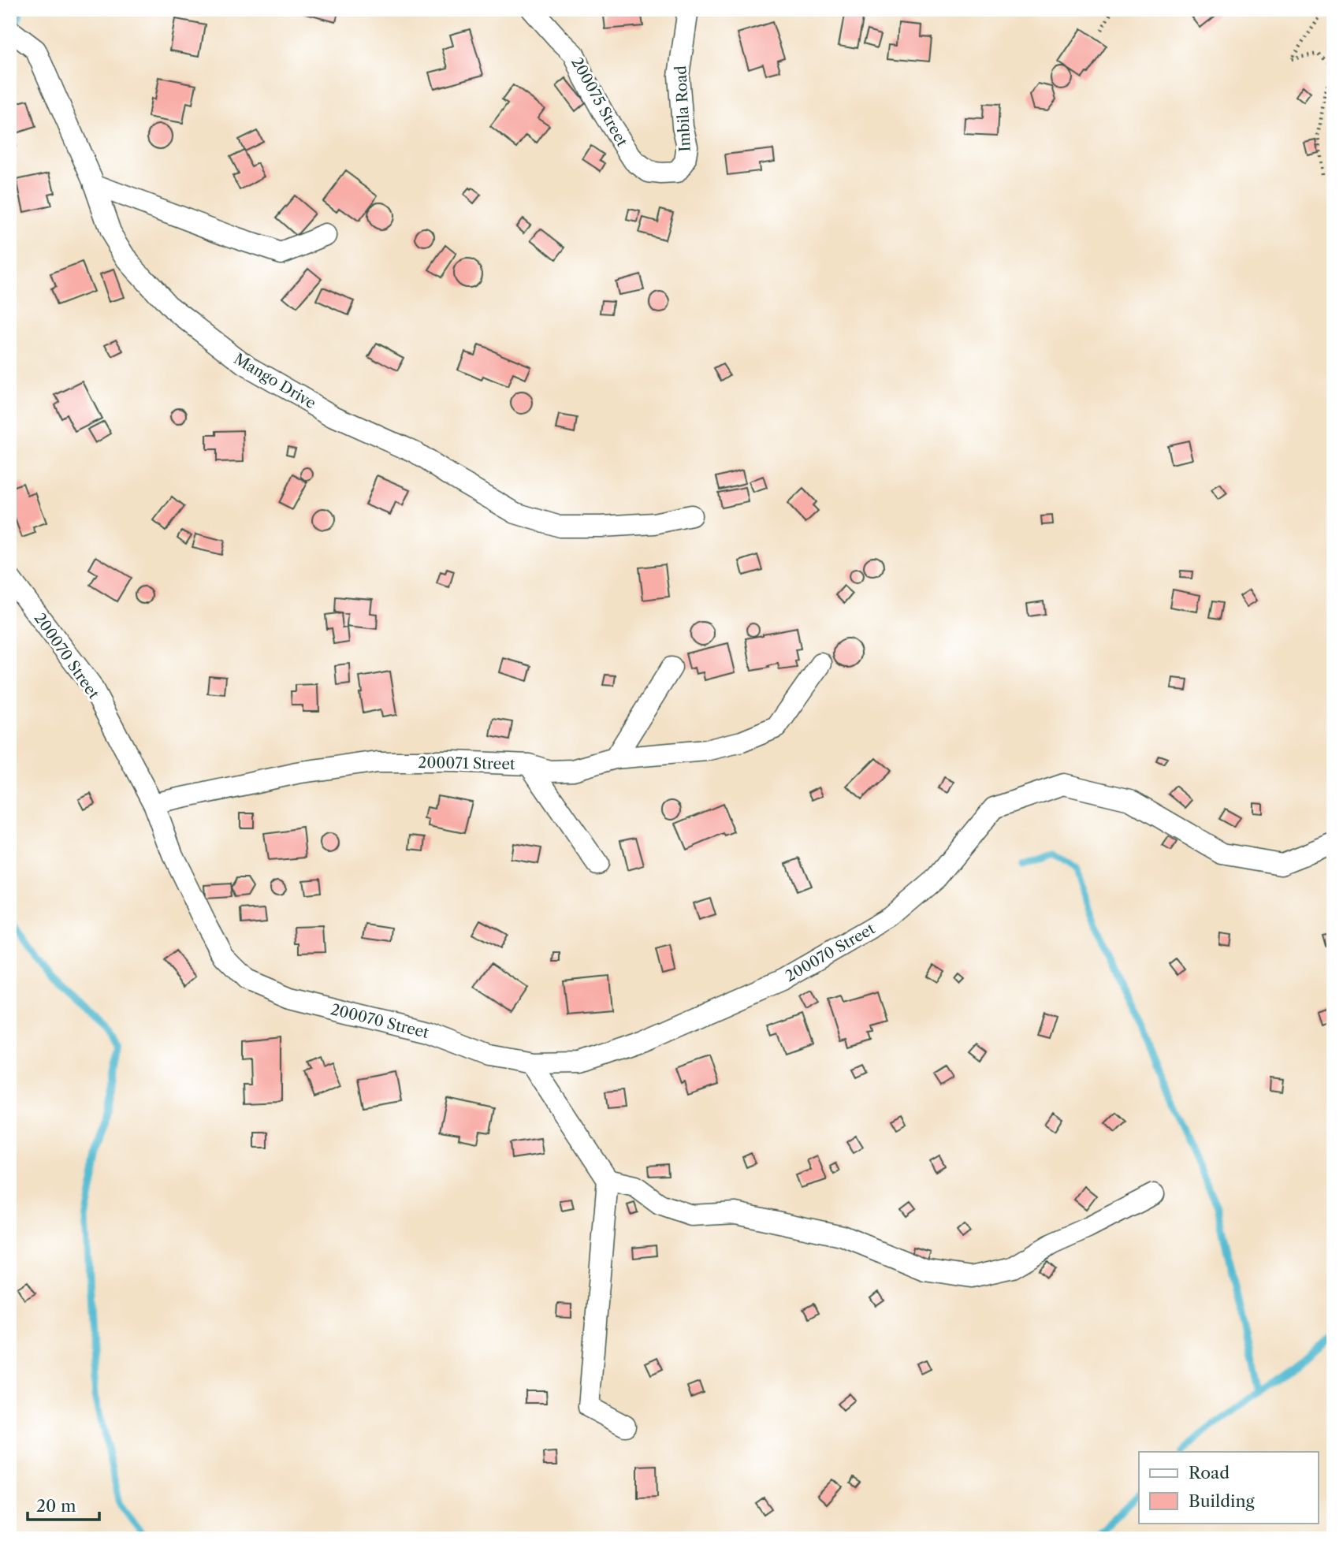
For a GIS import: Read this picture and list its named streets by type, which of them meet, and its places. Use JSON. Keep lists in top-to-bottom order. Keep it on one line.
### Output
{"streets":{"street":["200075 Street","Imbila Road","Mango Drive","200070 Street","200071 Street"]},"crossings":[["200075 Street","Imbila Road"],["200070 Street","200071 Street"]],"legend":["Road","Building"],"scale_bar":"20 m"}
